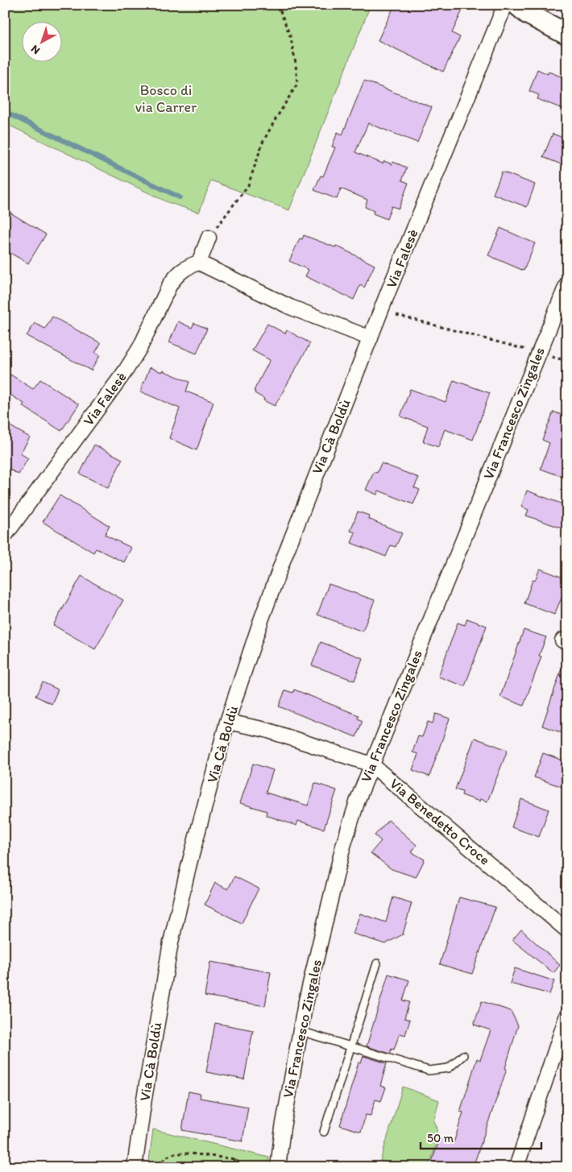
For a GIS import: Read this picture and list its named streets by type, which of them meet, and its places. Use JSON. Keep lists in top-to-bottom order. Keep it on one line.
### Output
{"streets":{"street":["Via Falesè","Via Francesco Zingales","Via Cà Boldù","Via Benedetto Croce"]},"crossings":[["Via Falesè","Via Cà Boldù"],["Via Francesco Zingales","Via Benedetto Croce"],["Via Cà Boldù","Via Benedetto Croce"]],"parks":["Bosco di via Carrer"],"scale_bar":"50 m","north":"bottom left"}
